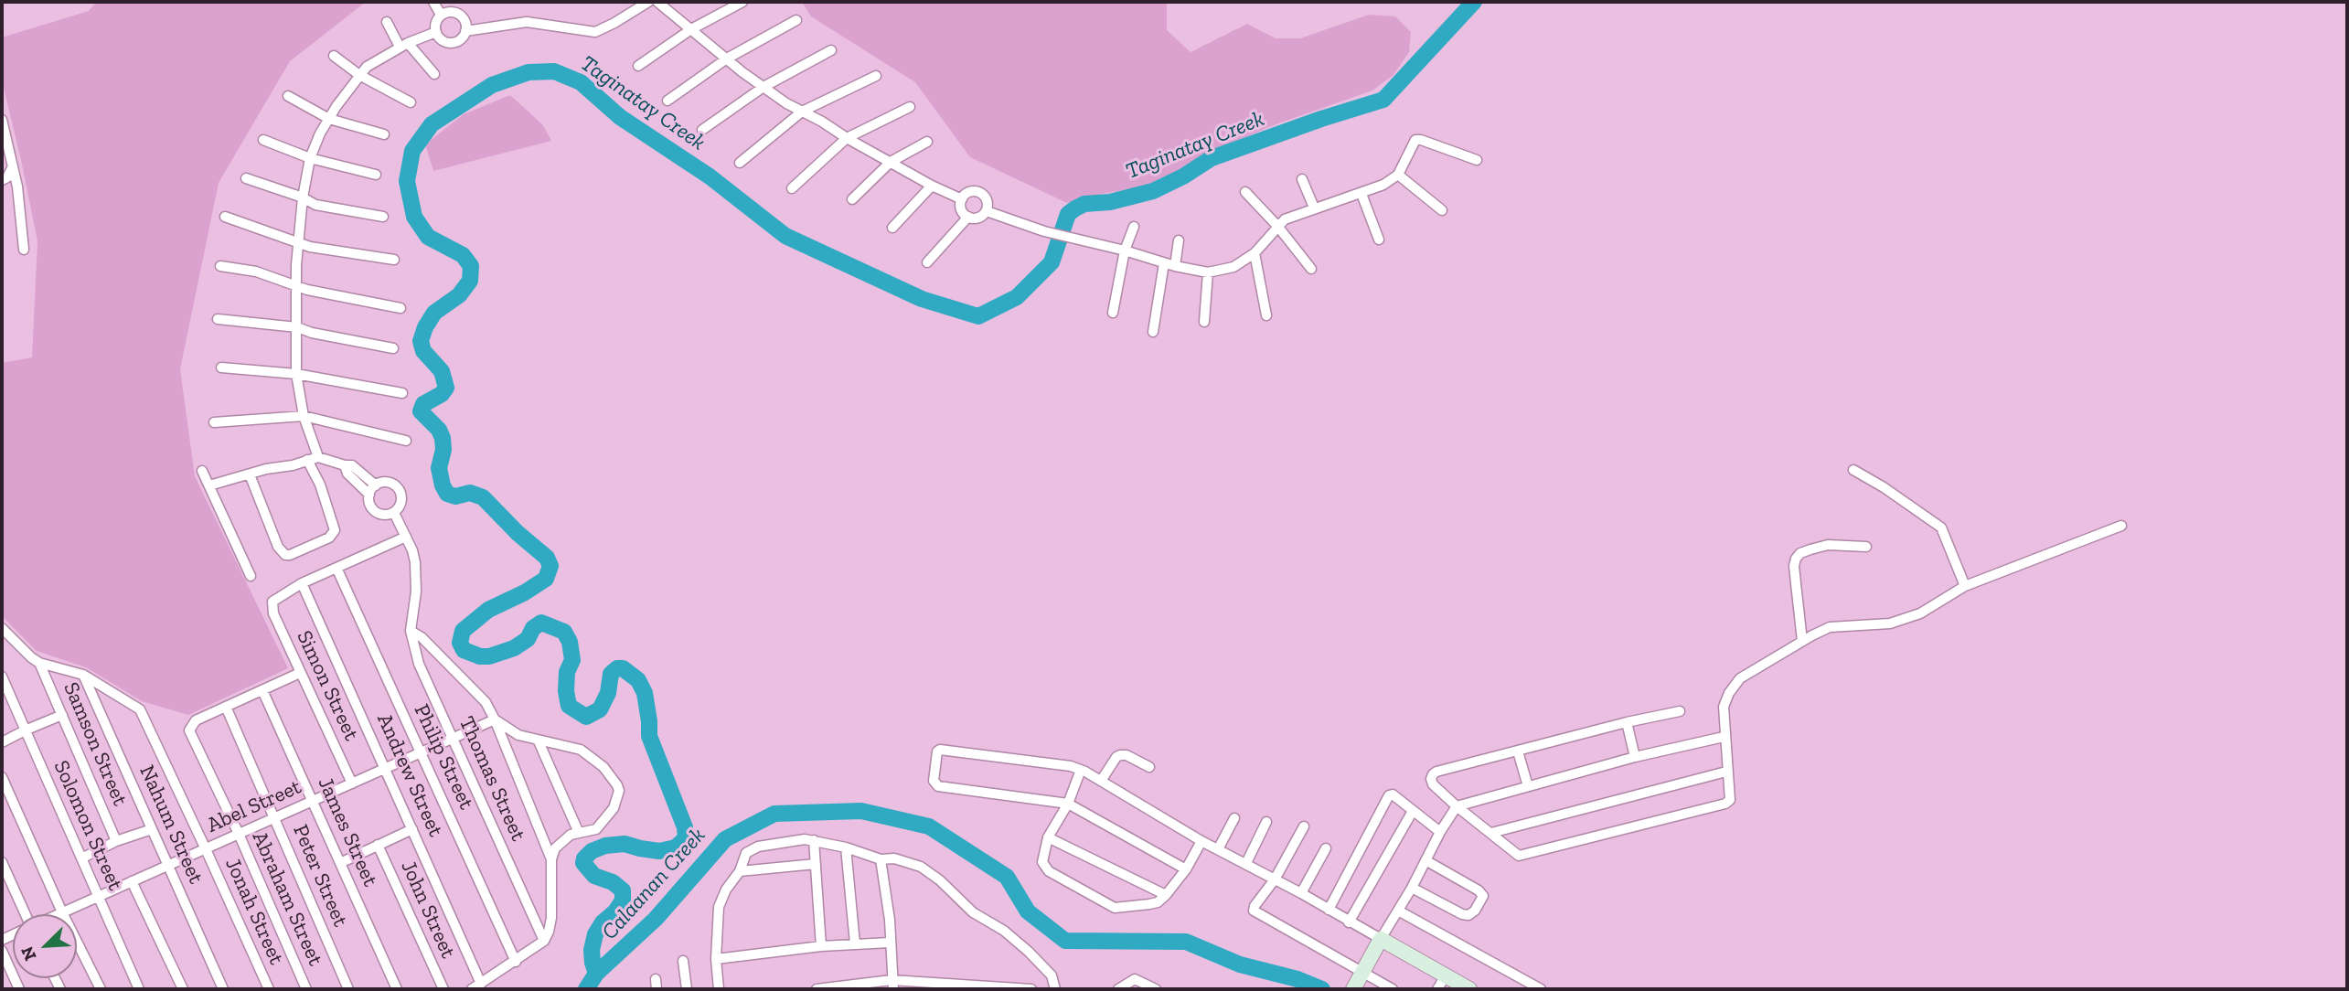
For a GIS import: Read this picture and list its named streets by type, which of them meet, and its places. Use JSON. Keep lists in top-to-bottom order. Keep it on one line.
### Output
{"streets":{"street":["Simon Street","Samson Street","Philip Street","Andrew Street","Thomas Street","Abel Street","Nahum Street","Solomon Street","James Street","Peter Street","Abraham Street","John Street","Jonah Street"]},"crossings":[["Simon Street","Andrew Street"],["Simon Street","Abel Street"],["Philip Street","Abel Street"],["Andrew Street","Abel Street"],["Thomas Street","Abel Street"],["Abel Street","Nahum Street"],["Abel Street","Solomon Street"],["Abel Street","James Street"],["Abel Street","Peter Street"],["Abel Street","Abraham Street"],["Abel Street","Jonah Street"],["Nahum Street","Jonah Street"],["Peter Street","Abraham Street"]],"water":["Taginatay Creek","Calaanan Creek"],"north":"bottom left"}
